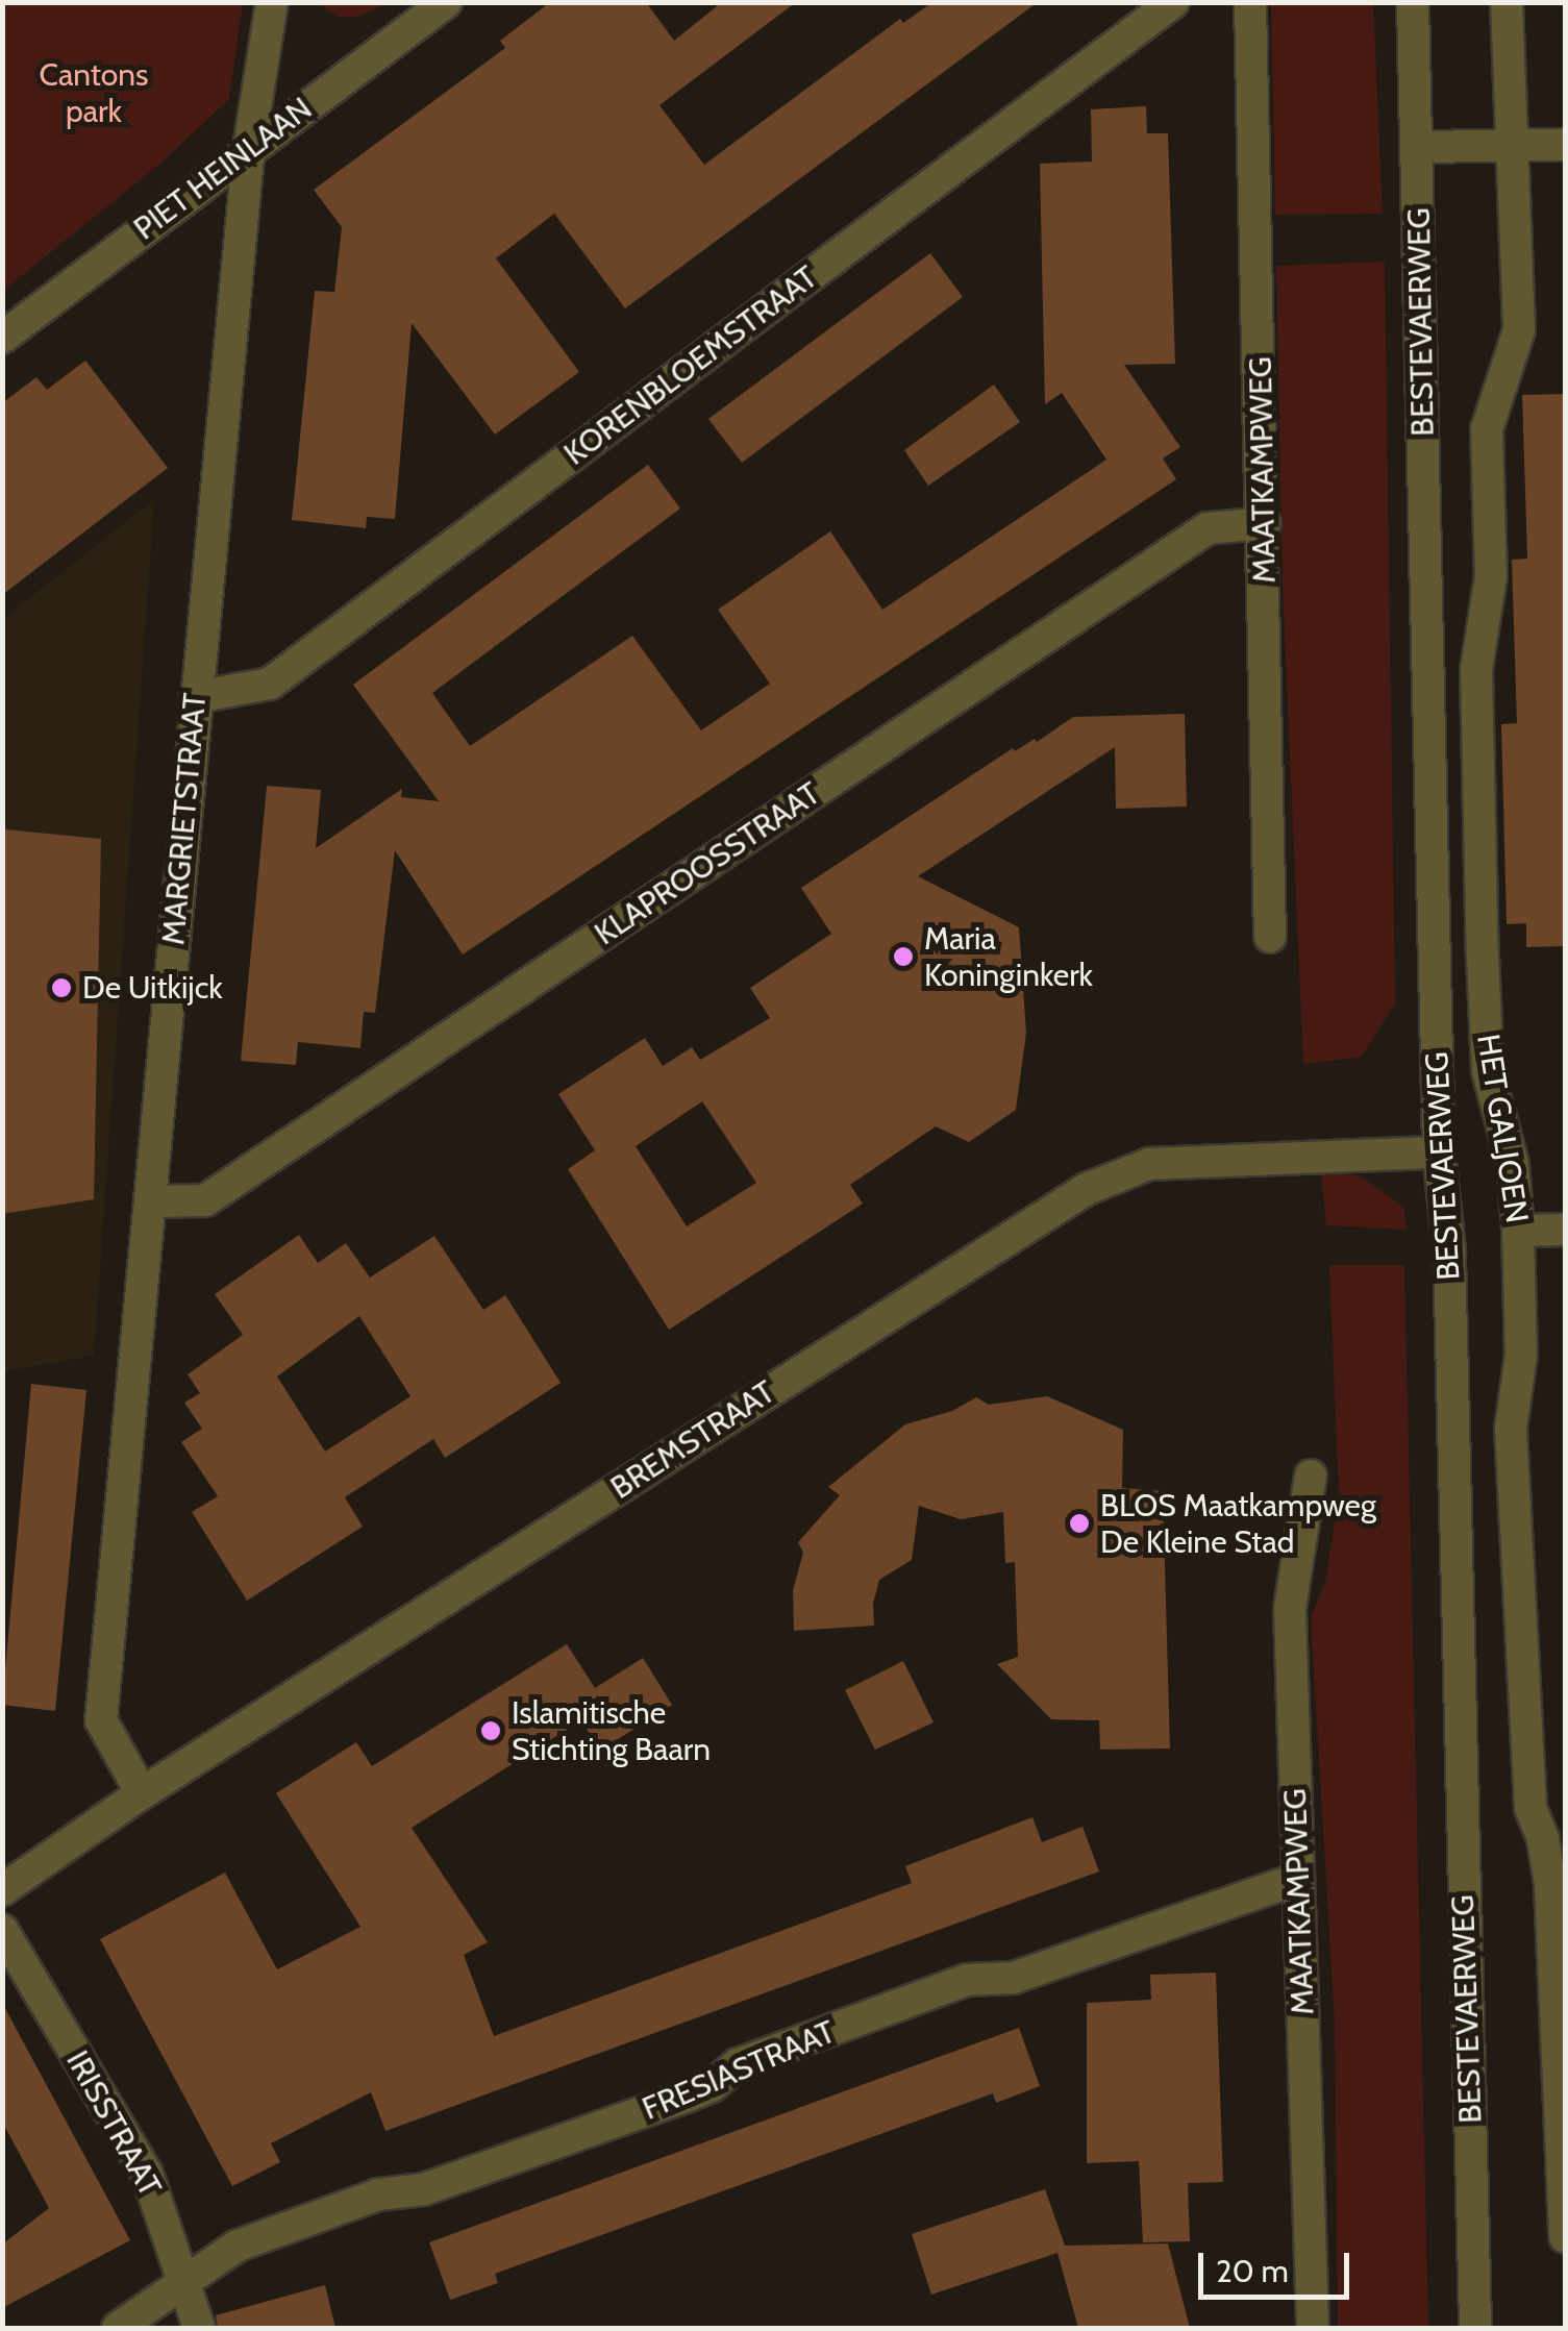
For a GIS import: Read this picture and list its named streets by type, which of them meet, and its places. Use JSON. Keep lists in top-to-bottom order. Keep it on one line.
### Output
{"streets":{"street":["PIET HEINLAAN","BESTEVAERWEG","KORENBLOEMSTRAAT","MAATKAMPWEG","MARGRIETSTRAAT","KLAPROOSSTRAAT","HET GALJOEN","BREMSTRAAT","FRESIASTRAAT","IRISSTRAAT"]},"crossings":[["PIET HEINLAAN","MARGRIETSTRAAT"],["BESTEVAERWEG","BREMSTRAAT"],["KORENBLOEMSTRAAT","MARGRIETSTRAAT"],["MAATKAMPWEG","KLAPROOSSTRAAT"],["MAATKAMPWEG","FRESIASTRAAT"],["MARGRIETSTRAAT","KLAPROOSSTRAAT"],["MARGRIETSTRAAT","BREMSTRAAT"],["FRESIASTRAAT","IRISSTRAAT"]],"parks":["Cantons park"],"places":["Maria Koninginkerk","De Uitkijck","BLOS Maatkampweg De Kleine Stad","Islamitische Stichting Baarn"],"scale_bar":"20 m"}
